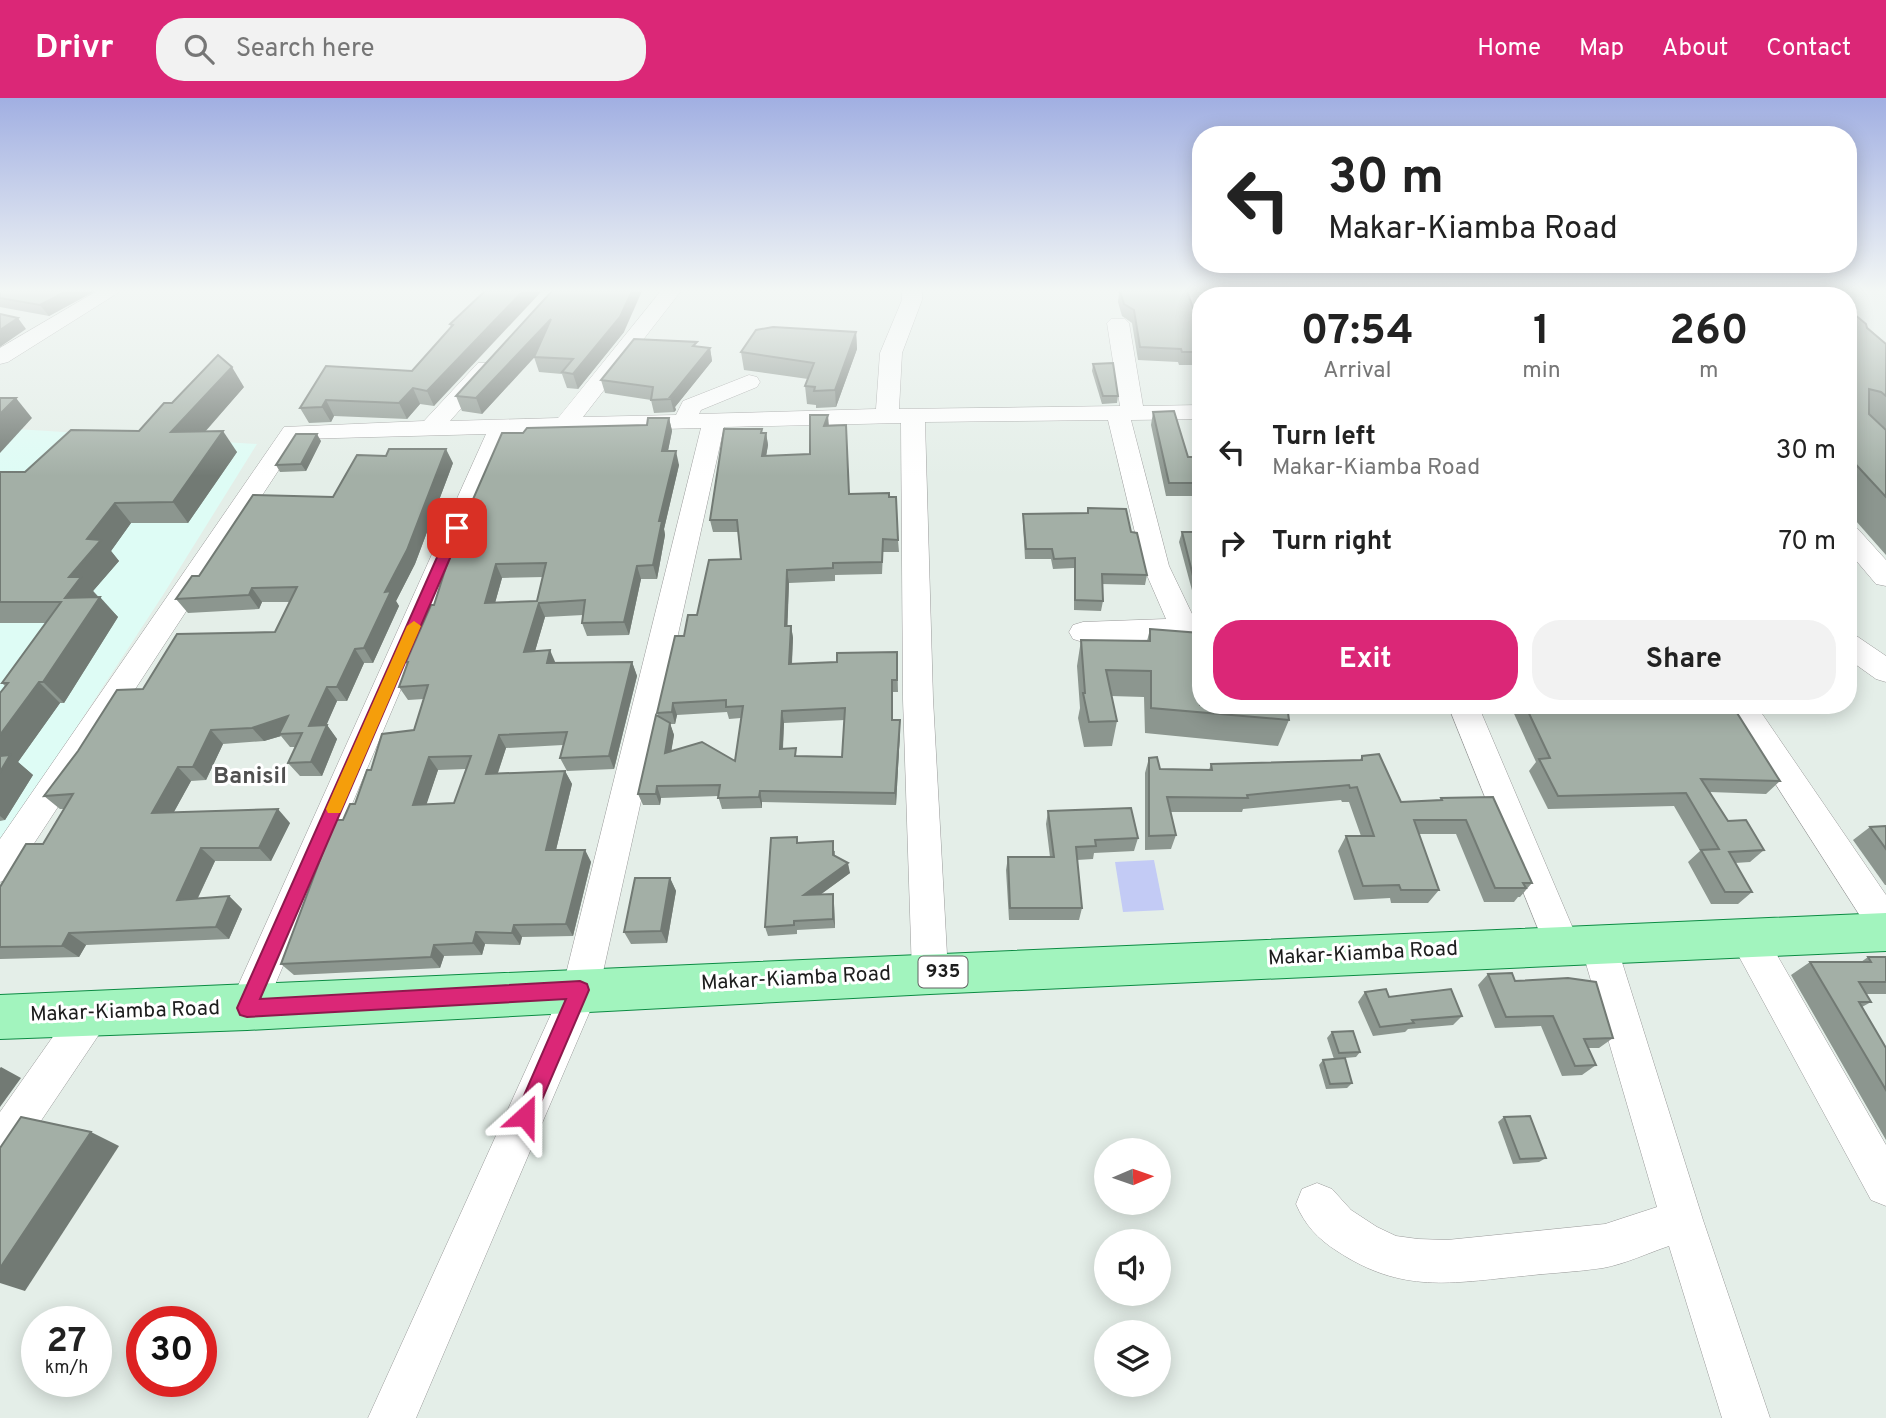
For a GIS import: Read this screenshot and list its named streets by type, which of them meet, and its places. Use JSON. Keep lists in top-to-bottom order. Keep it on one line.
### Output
{"streets":{"main road":["Makar-Kiamba Road","935"]},"districts":["Banisil"],"north":"right","page":{"header":"Drivr","search":"Search here","nav":["Home","Map","About","Contact"],"turn":["30 m","Makar-Kiamba Road"],"eta":["07:54","Arrival","1","min","260","m"],"list":[{"name":"Turn left","note":"Makar-Kiamba Road","value":"30 m"},{"name":"Turn right","value":"70 m"}],"buttons":["Exit","Share"],"speed":"27 km/h","limit":"30"}}
